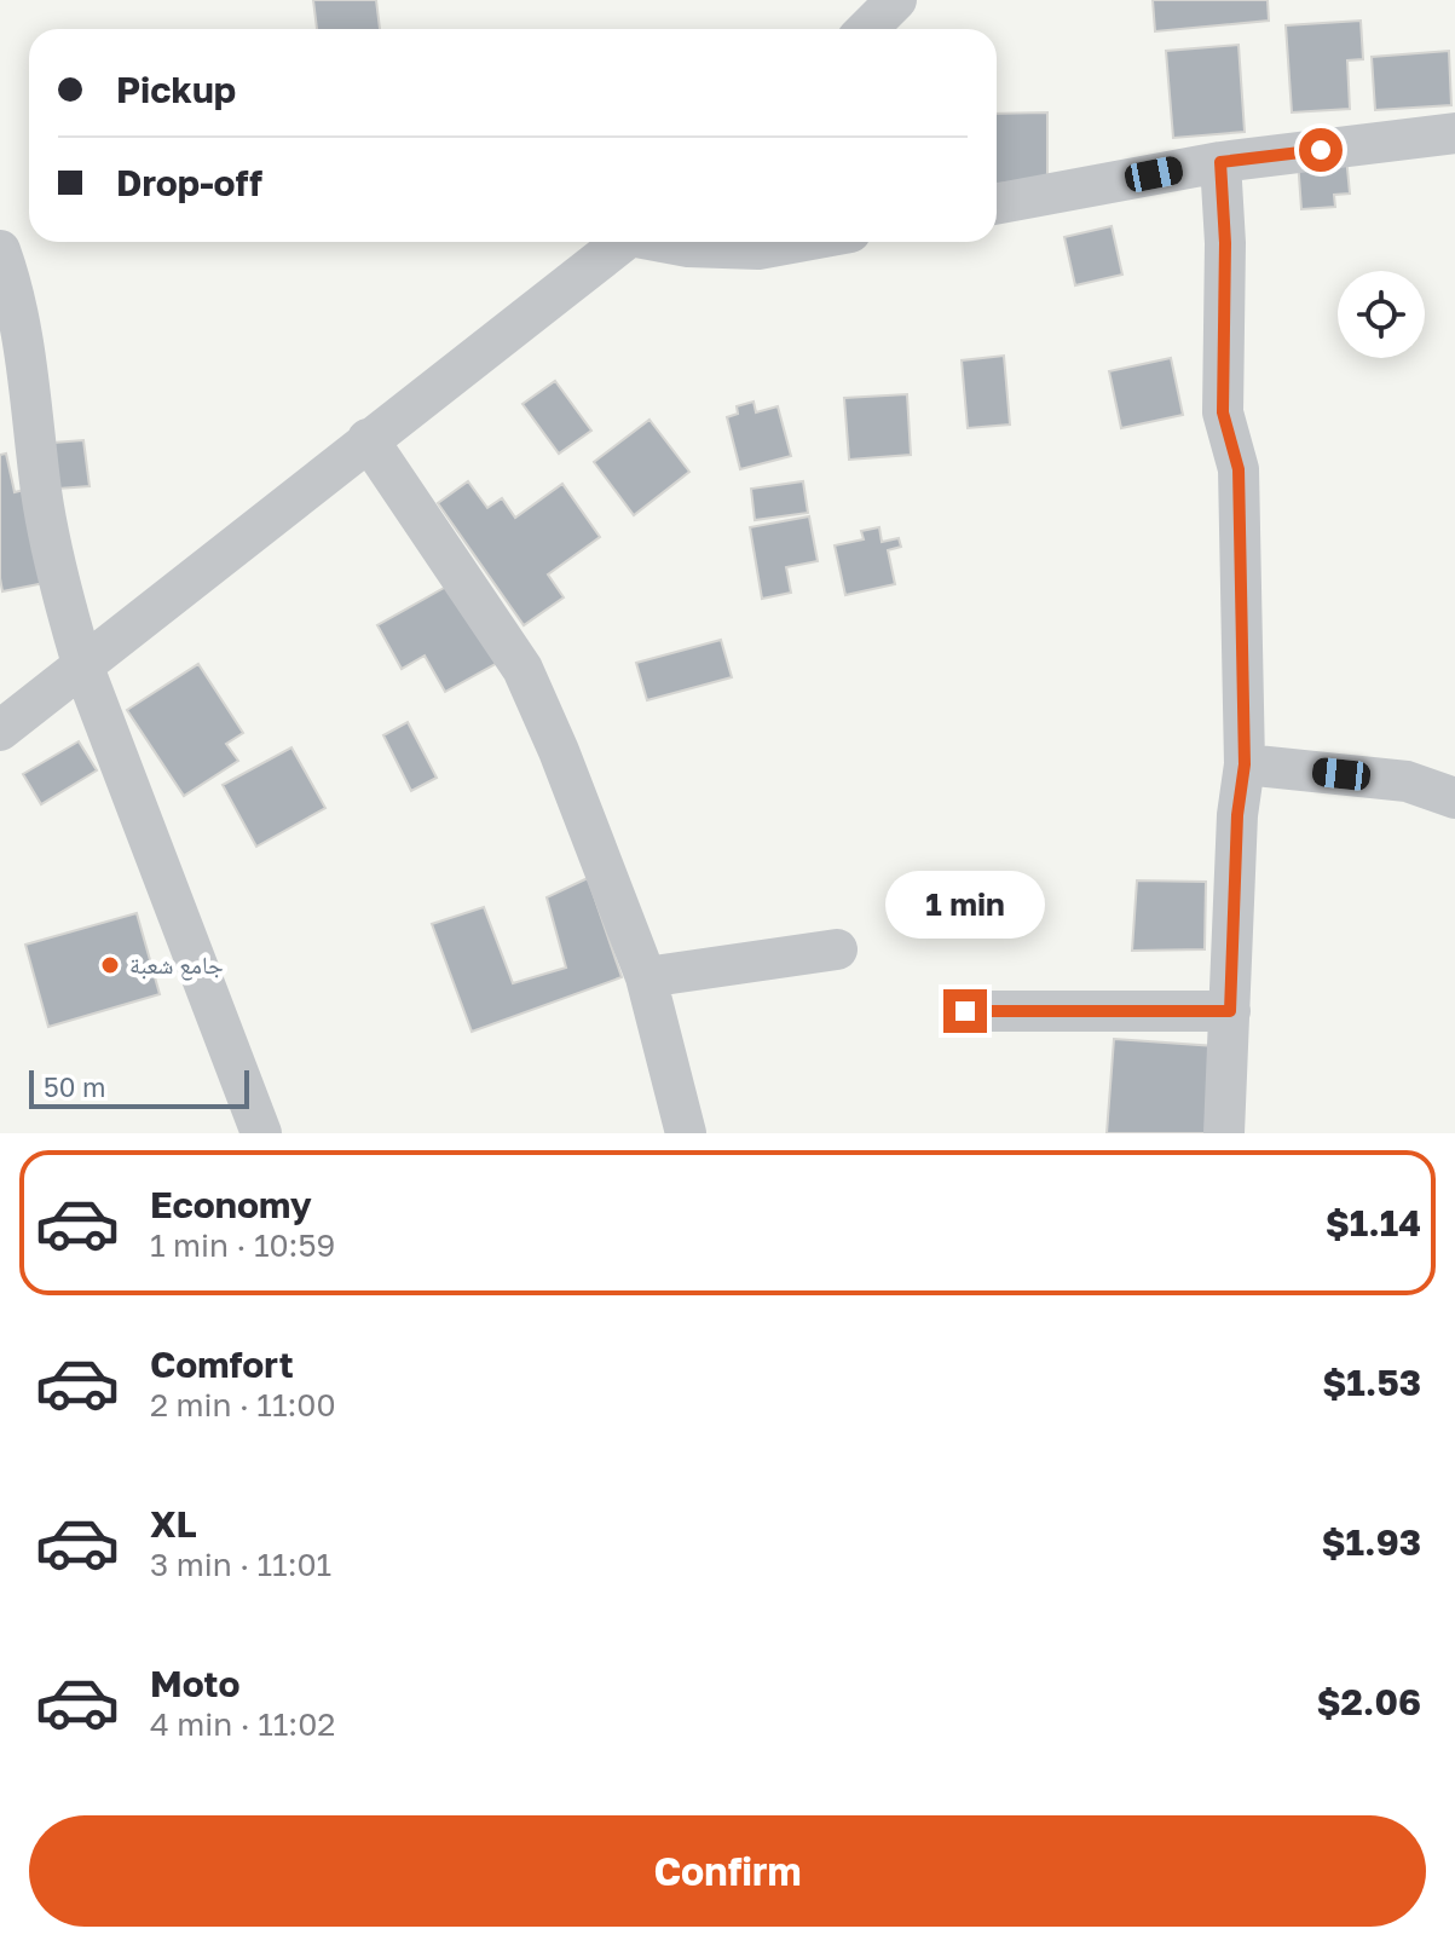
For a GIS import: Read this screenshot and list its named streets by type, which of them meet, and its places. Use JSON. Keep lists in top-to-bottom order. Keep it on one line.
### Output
{"places":["جامع شعبة"],"scale_bar":"50 m","page":{"banner":["Pickup","Drop-off"],"bubble":"1 min","scale":"50 m","list":[{"name":"Economy","note":"1 min · 10:59","value":"$1.14"},{"name":"Comfort","note":"2 min · 11:00","value":"$1.53"},{"name":"XL","note":"3 min · 11:01","value":"$1.93"},{"name":"Moto","note":"4 min · 11:02","value":"$2.06"}],"buttons":"Confirm"}}
